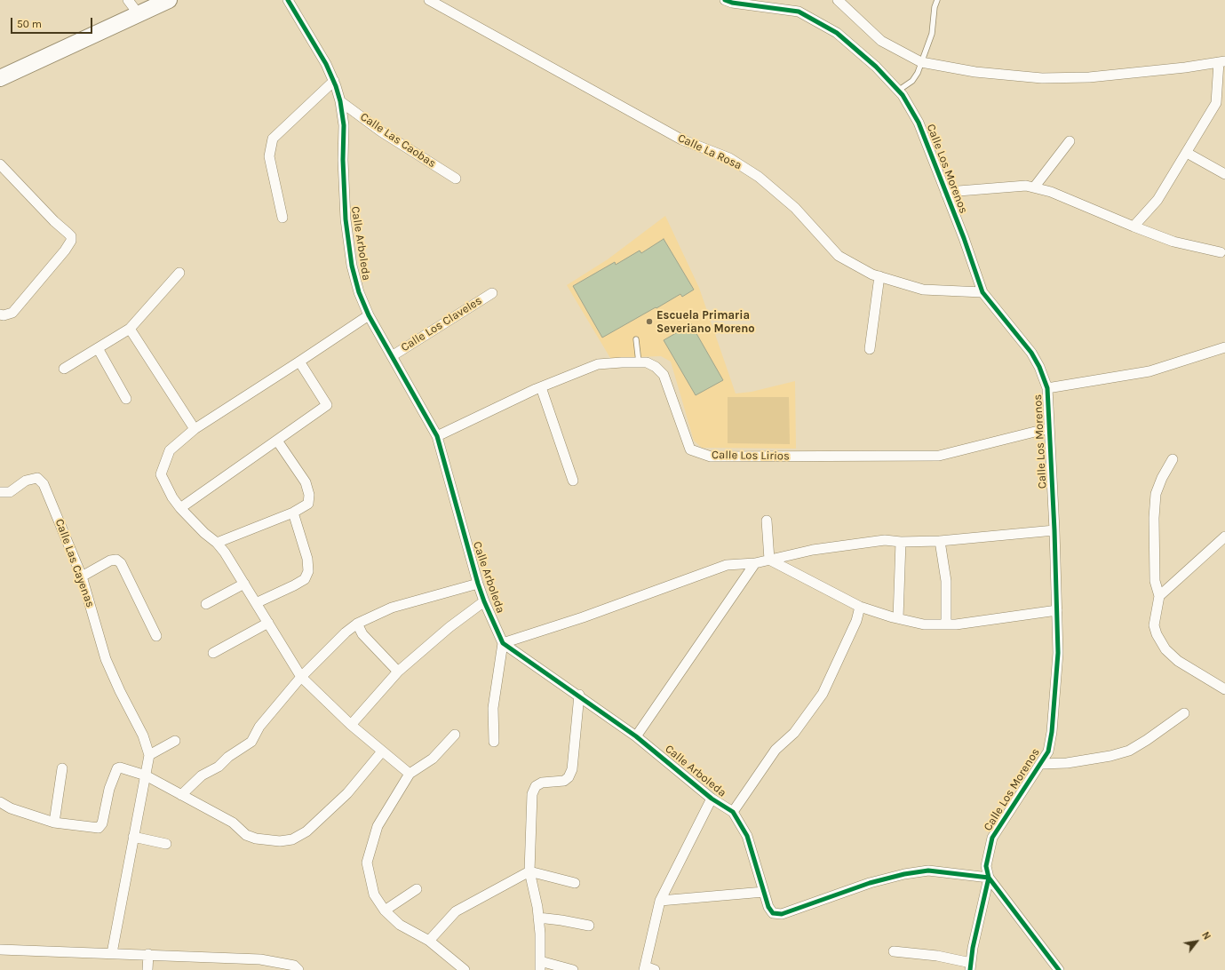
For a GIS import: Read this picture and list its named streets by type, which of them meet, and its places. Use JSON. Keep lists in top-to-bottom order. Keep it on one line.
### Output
{"streets":{"street":["Calle Las Caobas","Calle La Rosa","Calle Los Morenos","Calle Arboleda","Calle Los Claveles","Calle Los Lirios","Calle Las Cayenas"]},"crossings":[["Calle Las Caobas","Calle Arboleda"],["Calle La Rosa","Calle Los Morenos"],["Calle Los Morenos","Calle Arboleda"],["Calle Los Morenos","Calle Los Lirios"],["Calle Arboleda","Calle Los Claveles"],["Calle Arboleda","Calle Los Lirios"]],"places":["Escuela Primaria Severiano Moreno"],"scale_bar":"50 m","north":"top right"}
